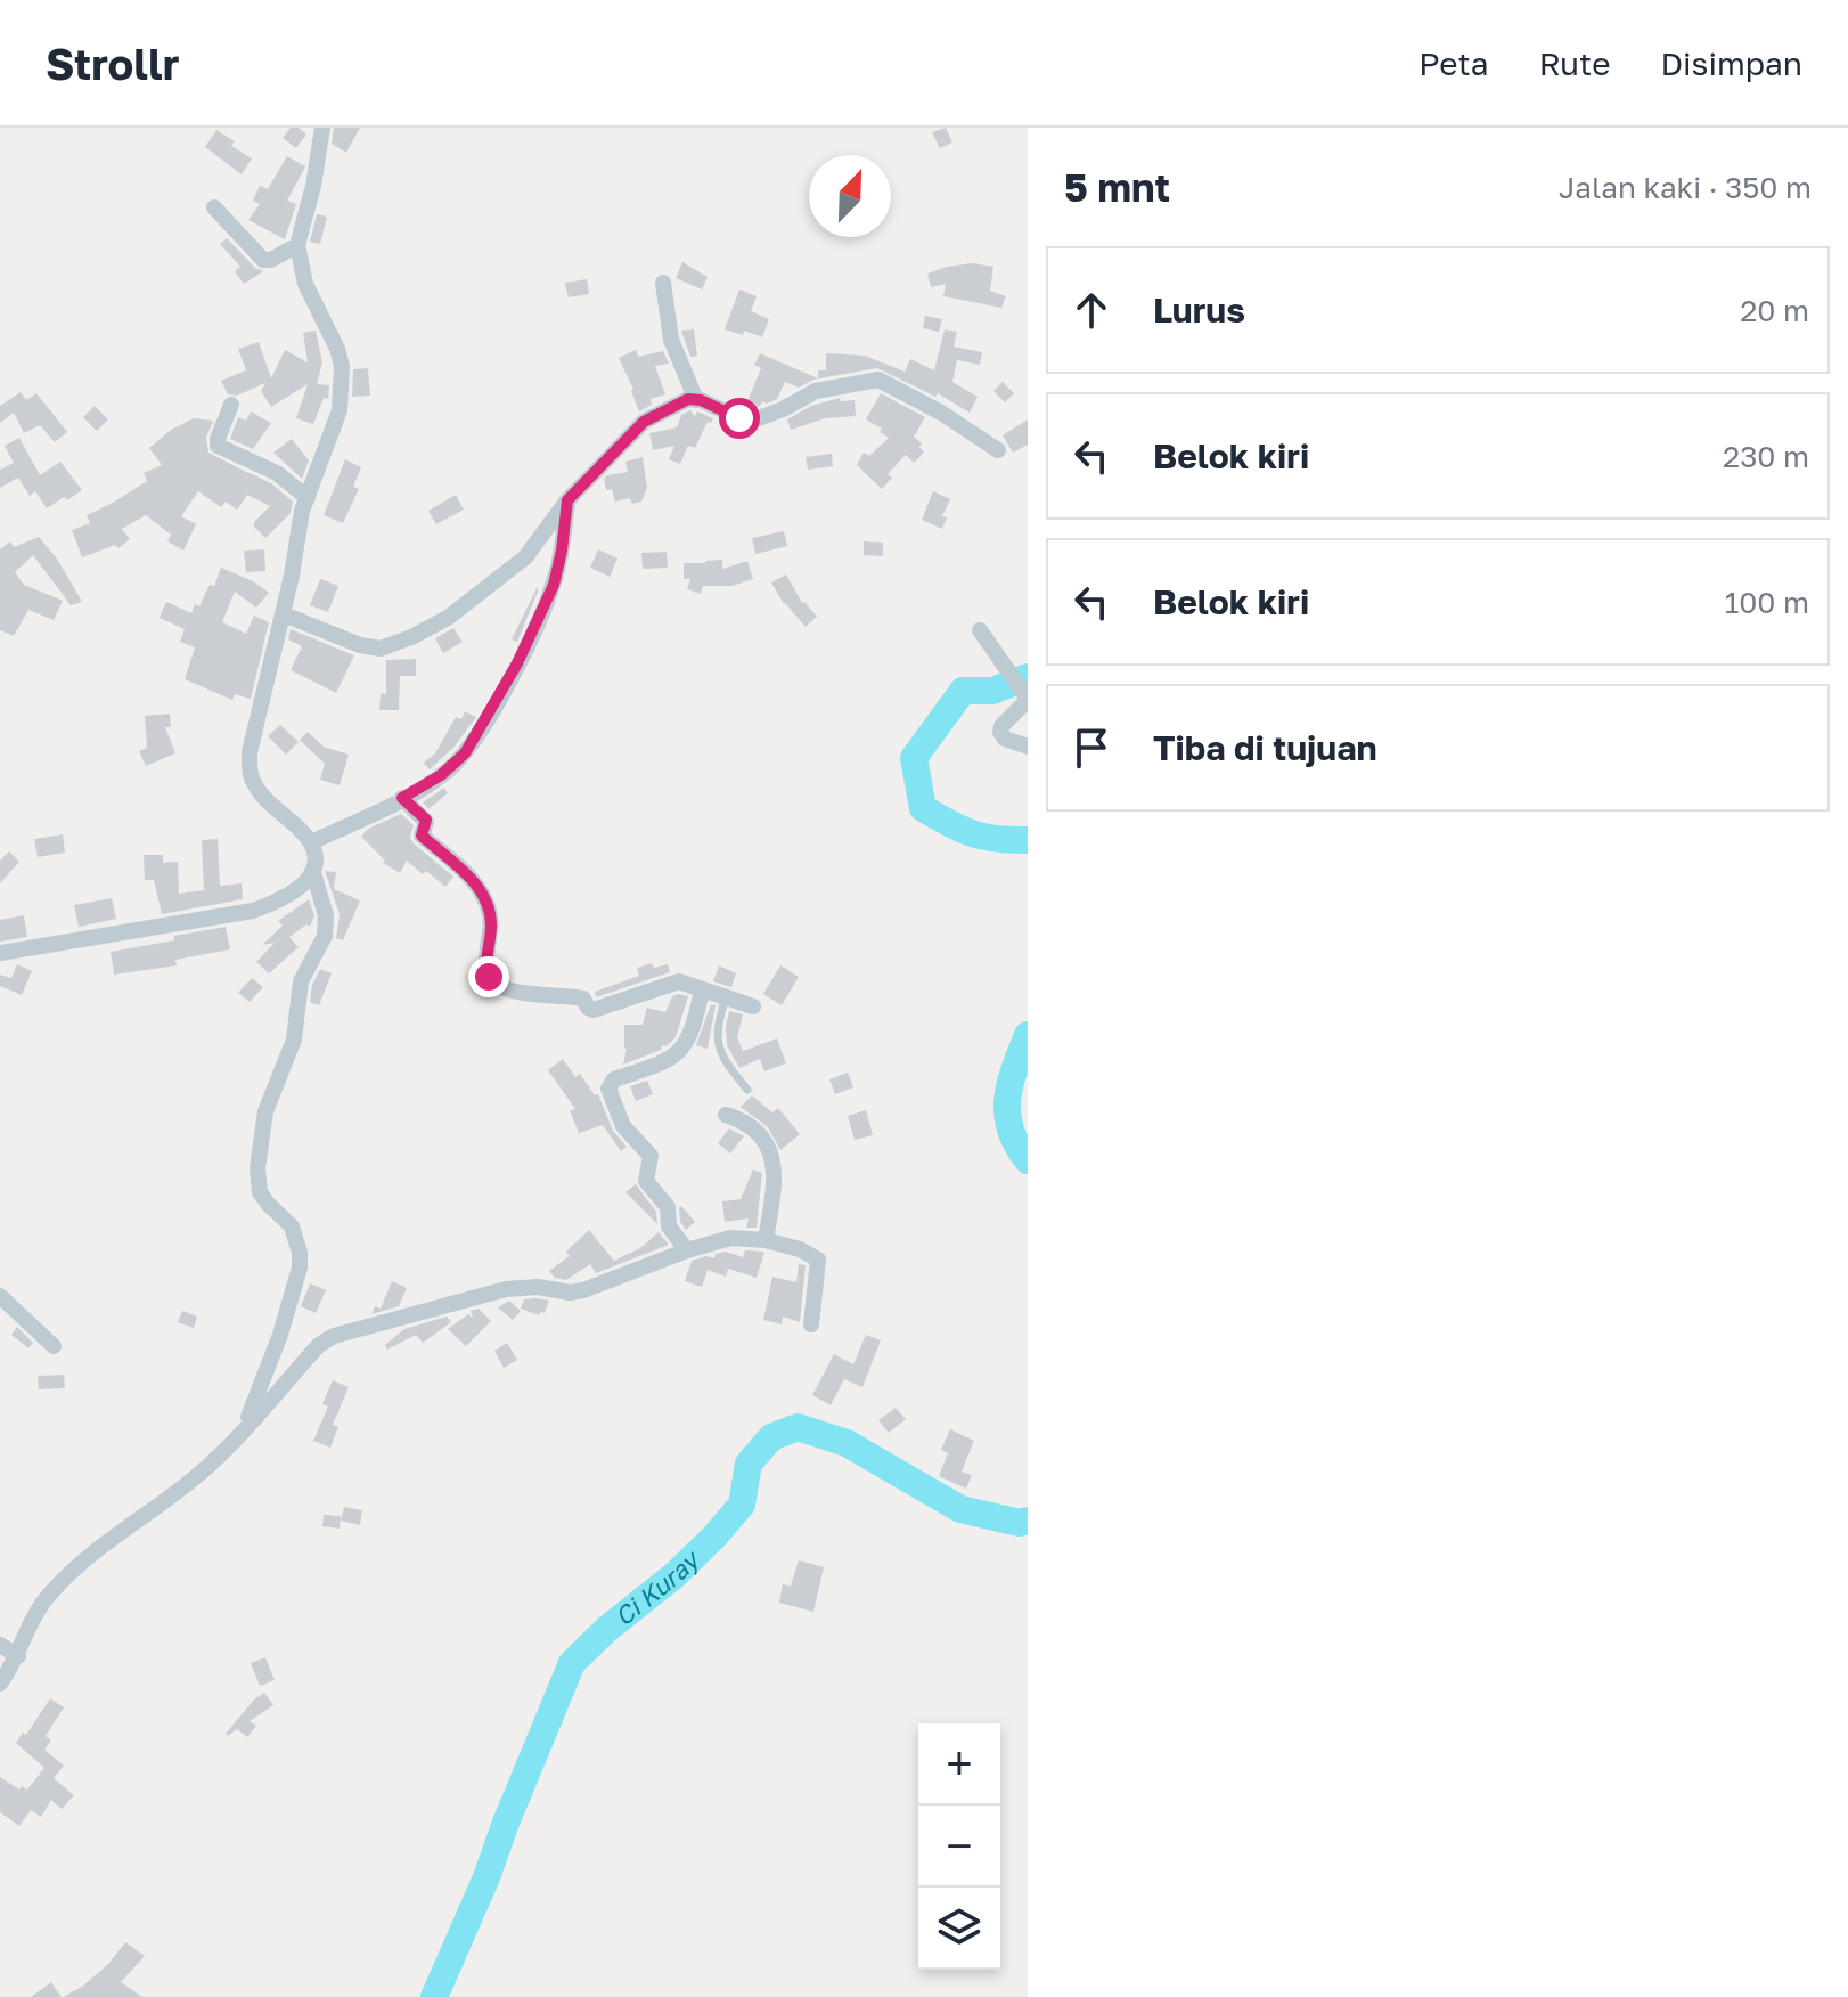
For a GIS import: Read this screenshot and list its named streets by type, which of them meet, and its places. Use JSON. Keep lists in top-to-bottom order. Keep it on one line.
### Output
{"water":["Ci Kuray"],"north":"top right","page":{"header":"Strollr","nav":["Peta","Rute","Disimpan"],"heading":["5 mnt","Jalan kaki · 350 m"],"list":[["Lurus","20 m"],["Belok kiri","230 m"],["Belok kiri","100 m"],"Tiba di tujuan"],"map_buttons":["+","−"]}}
